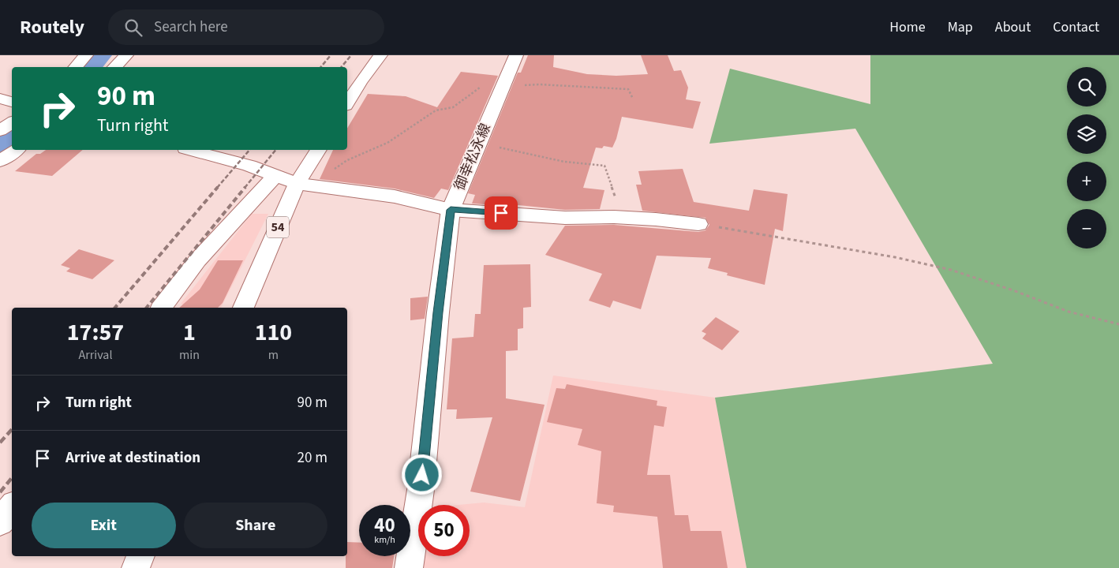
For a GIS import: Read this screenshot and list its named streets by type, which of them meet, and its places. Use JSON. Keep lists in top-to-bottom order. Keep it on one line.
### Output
{"streets":{"main road":["御幸松永線","54"]},"page":{"header":"Routely","search":"Search here","nav":["Home","Map","About","Contact"],"map_buttons":["+","−"],"turn":["90 m","Turn right"],"eta":["17:57","Arrival","1","min","110","m"],"list":[{"name":"Turn right","value":"90 m"},{"name":"Arrive at destination","value":"20 m"}],"buttons":["Exit","Share"],"speed":"40 km/h","limit":"50"}}
